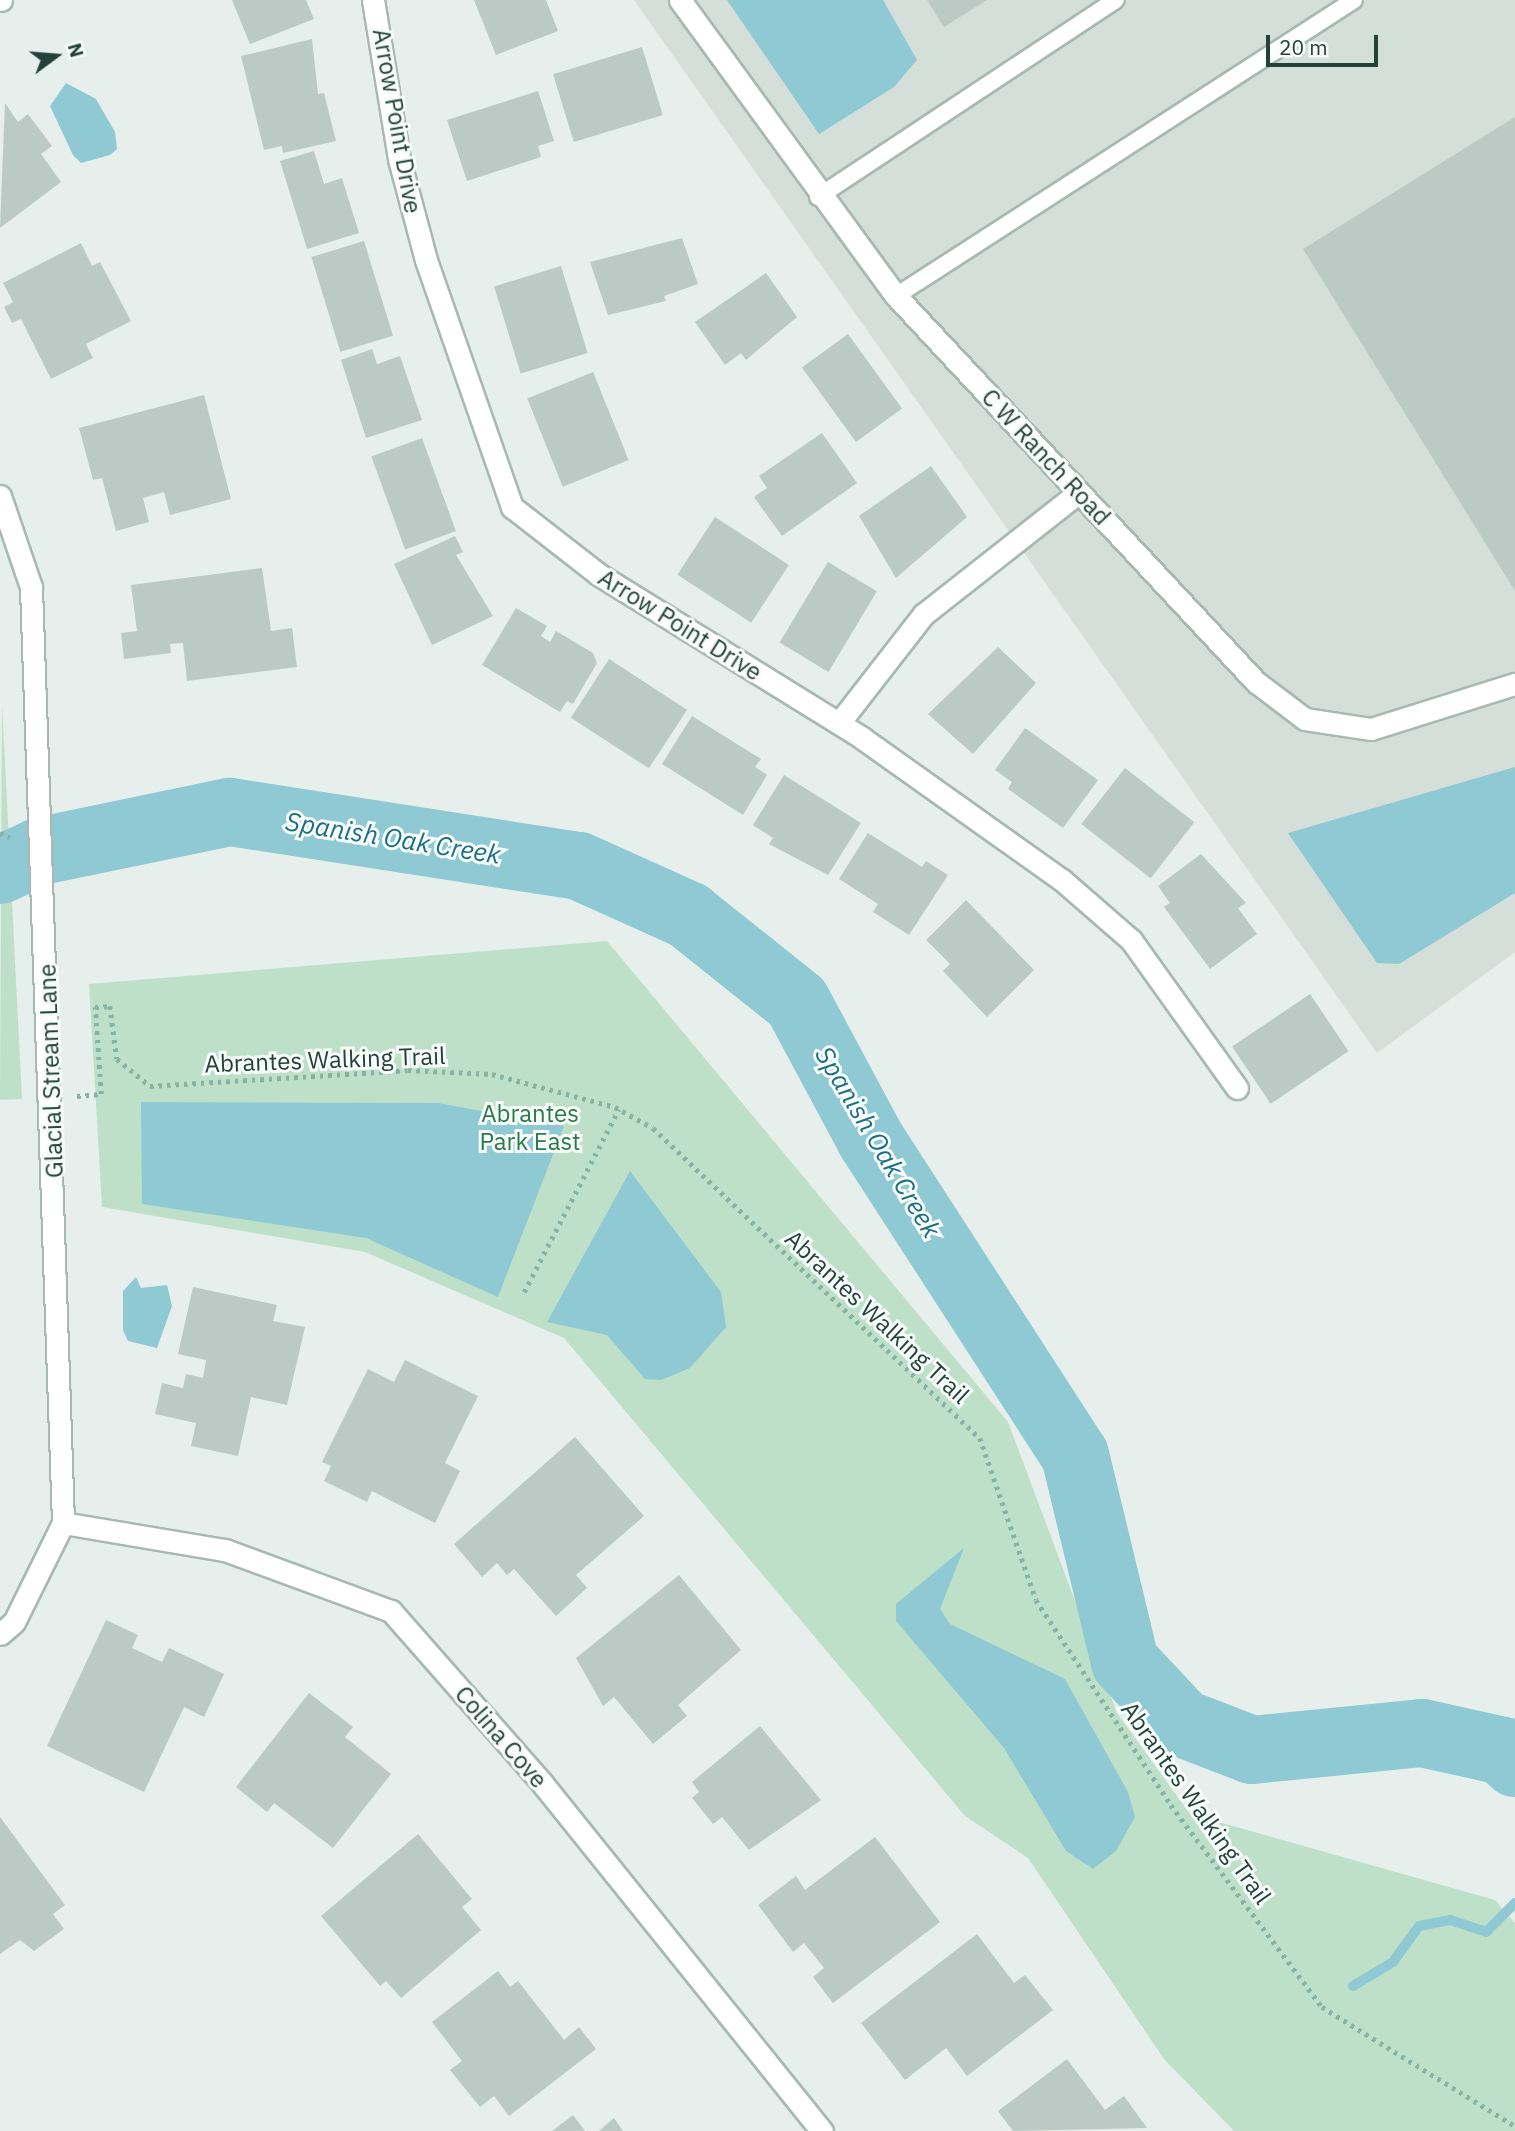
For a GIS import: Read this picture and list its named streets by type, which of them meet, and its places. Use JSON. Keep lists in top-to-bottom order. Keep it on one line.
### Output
{"streets":{"street":["Arrow Point Drive","C W Ranch Road","Glacial Stream Lane","Colina Cove"],"path":["Abrantes Walking Trail"]},"crossings":[["Abrantes Walking Trail","Glacial Stream Lane"],["Glacial Stream Lane","Colina Cove"]],"water":["Spanish Oak Creek"],"parks":["Abrantes Park East"],"scale_bar":"20 m","north":"right"}
